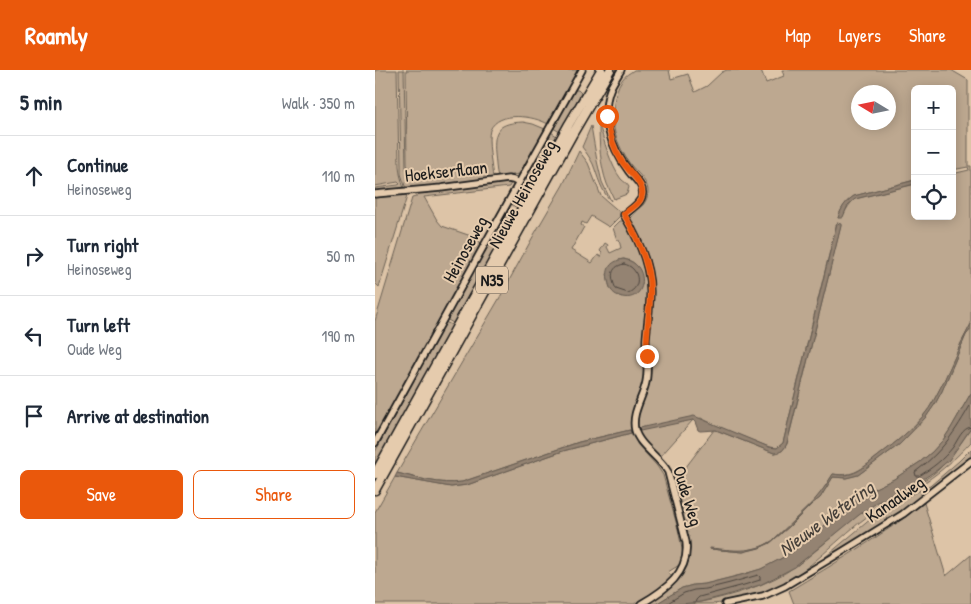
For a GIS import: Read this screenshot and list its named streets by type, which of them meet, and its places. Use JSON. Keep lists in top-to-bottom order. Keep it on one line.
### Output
{"streets":{"highway":["Nieuwe Heinoseweg","N35"],"street":["Hoekserflaan","Heinoseweg","Oude Weg","Kanaalweg"]},"crossings":[["Hoekserflaan","Heinoseweg"]],"water":["Nieuwe Wetering"],"north":"left","page":{"header":"Roamly","nav":["Map","Layers","Share"],"heading":["5 min","Walk · 350 m"],"map_buttons":["+","−"],"list":[["Continue","Heinoseweg","110 m"],["Turn right","Heinoseweg","50 m"],["Turn left","Oude Weg","190 m"],"Arrive at destination"],"buttons":["Save","Share"]}}
